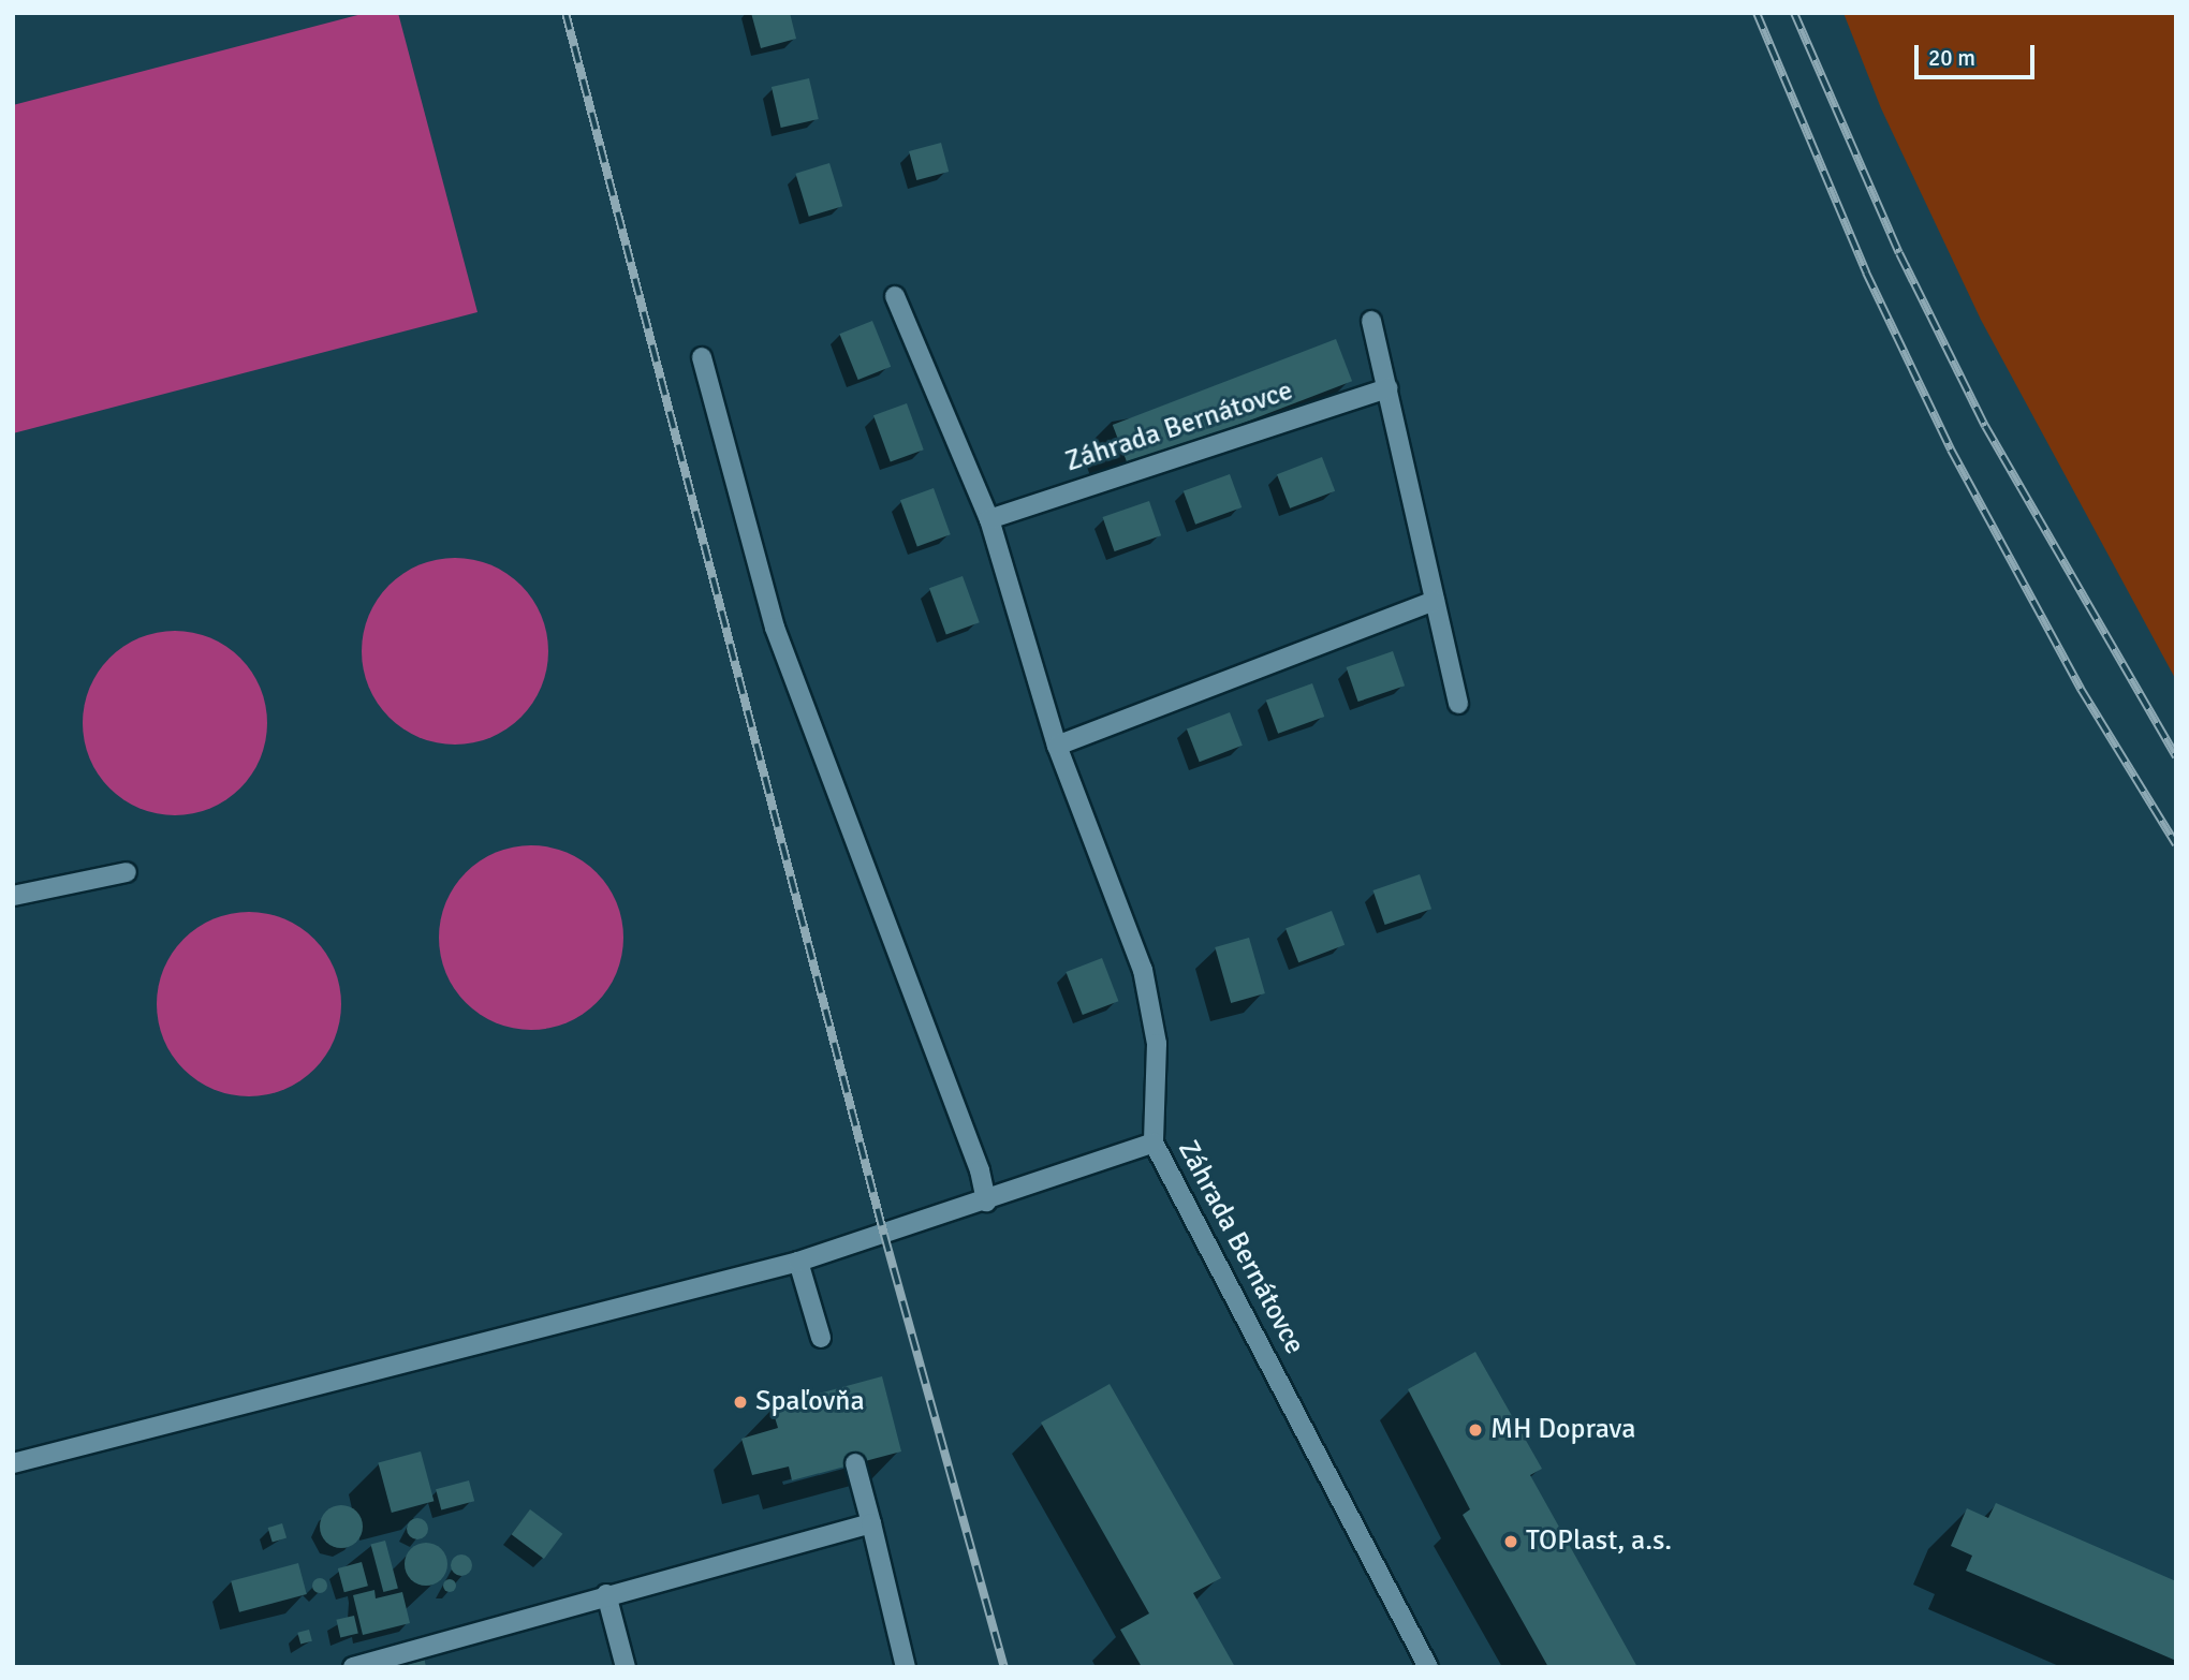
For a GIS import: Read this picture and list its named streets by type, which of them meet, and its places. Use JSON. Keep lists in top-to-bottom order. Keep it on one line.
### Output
{"streets":{"street":["Záhrada Bernátovce"]},"places":["Spaľovňa","MH Doprava","TOPlast, a.s."],"scale_bar":"20 m"}
